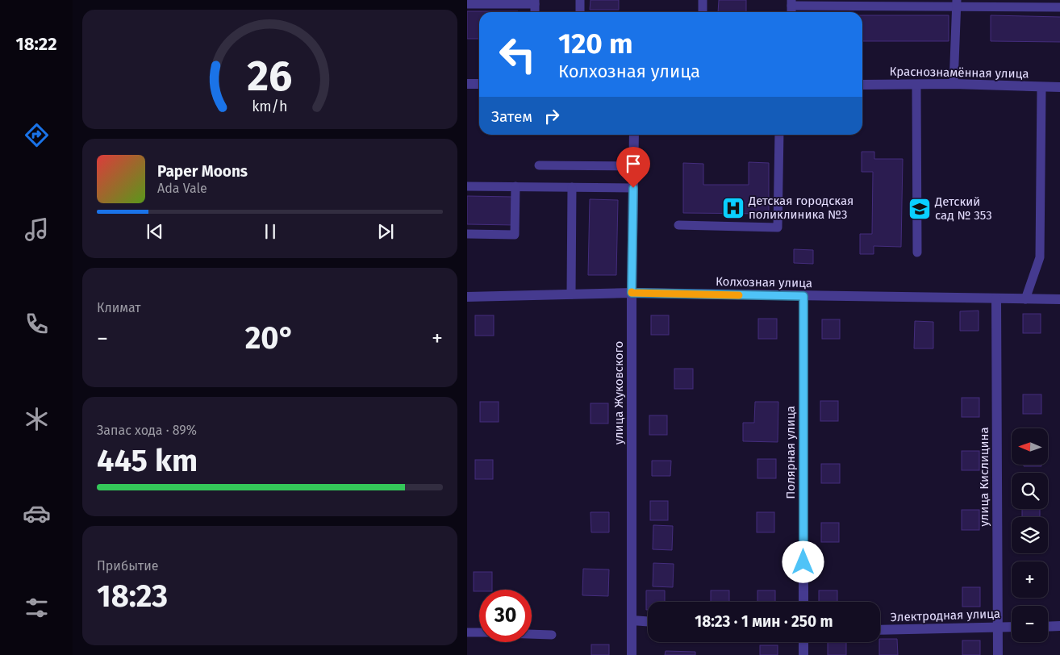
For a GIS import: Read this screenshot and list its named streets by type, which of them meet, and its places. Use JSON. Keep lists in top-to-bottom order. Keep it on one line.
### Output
{"streets":{"street":["Краснознамённая улица","Колхозная улица","улица Жуковского","Полярная улица","улица Кислицина","Электродная улица"]},"crossings":[["Колхозная улица","улица Жуковского"],["Колхозная улица","Полярная улица"],["Колхозная улица","улица Кислицина"],["улица Кислицина","Электродная улица"]],"places":{"hospital":["Детская городская поликлиника №3"],"school or university":["Детский сад № 353"]},"north":"left","page":{"tabs":"18:22","turn":["120 m","Колхозная улица"],"then":"Затем","song":["Paper Moons","Ada Vale"],"tile":["Климат",["Запас хода · 89%","445 km"],["Прибытие","18:23"]],"heat":["−","20°","+"],"map_buttons":["+","−"],"limit":"30","trip":"18:23 · 1 мин · 250 m","gauge":["26","km/h"]}}
